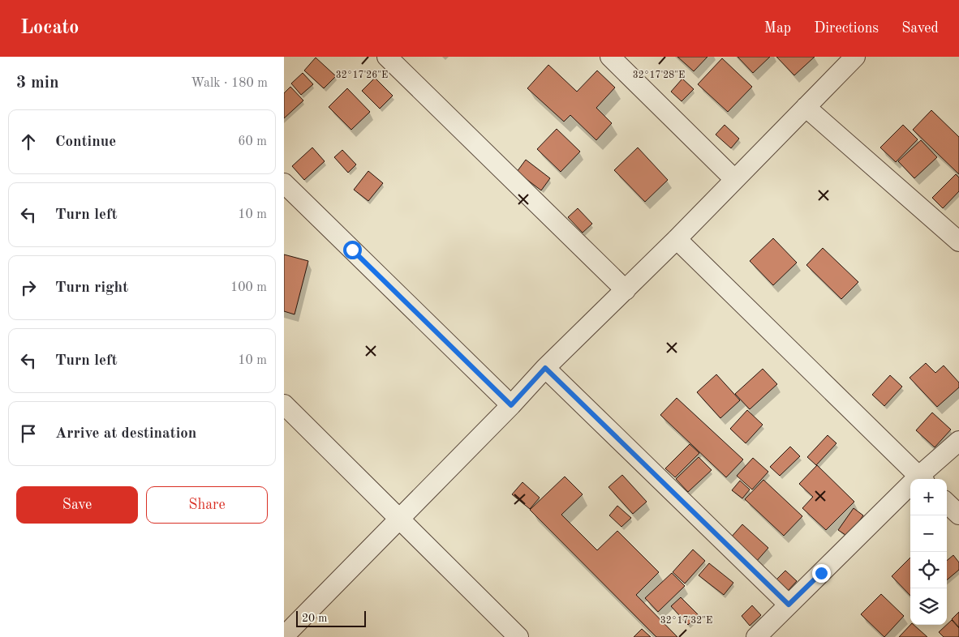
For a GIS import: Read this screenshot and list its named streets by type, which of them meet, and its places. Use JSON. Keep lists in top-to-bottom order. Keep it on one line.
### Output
{"scale_bar":"20 m","page":{"header":"Locato","nav":["Map","Directions","Saved"],"heading":["3 min","Walk · 180 m"],"list":[["Continue","60 m"],["Turn left","10 m"],["Turn right","100 m"],["Turn left","10 m"],"Arrive at destination"],"buttons":["Save","Share"],"map_buttons":["+","−"],"scale":"20 m"},"coordinates":["32°17'26\"E","32°17'28\"E","32°17'32\"E"]}
